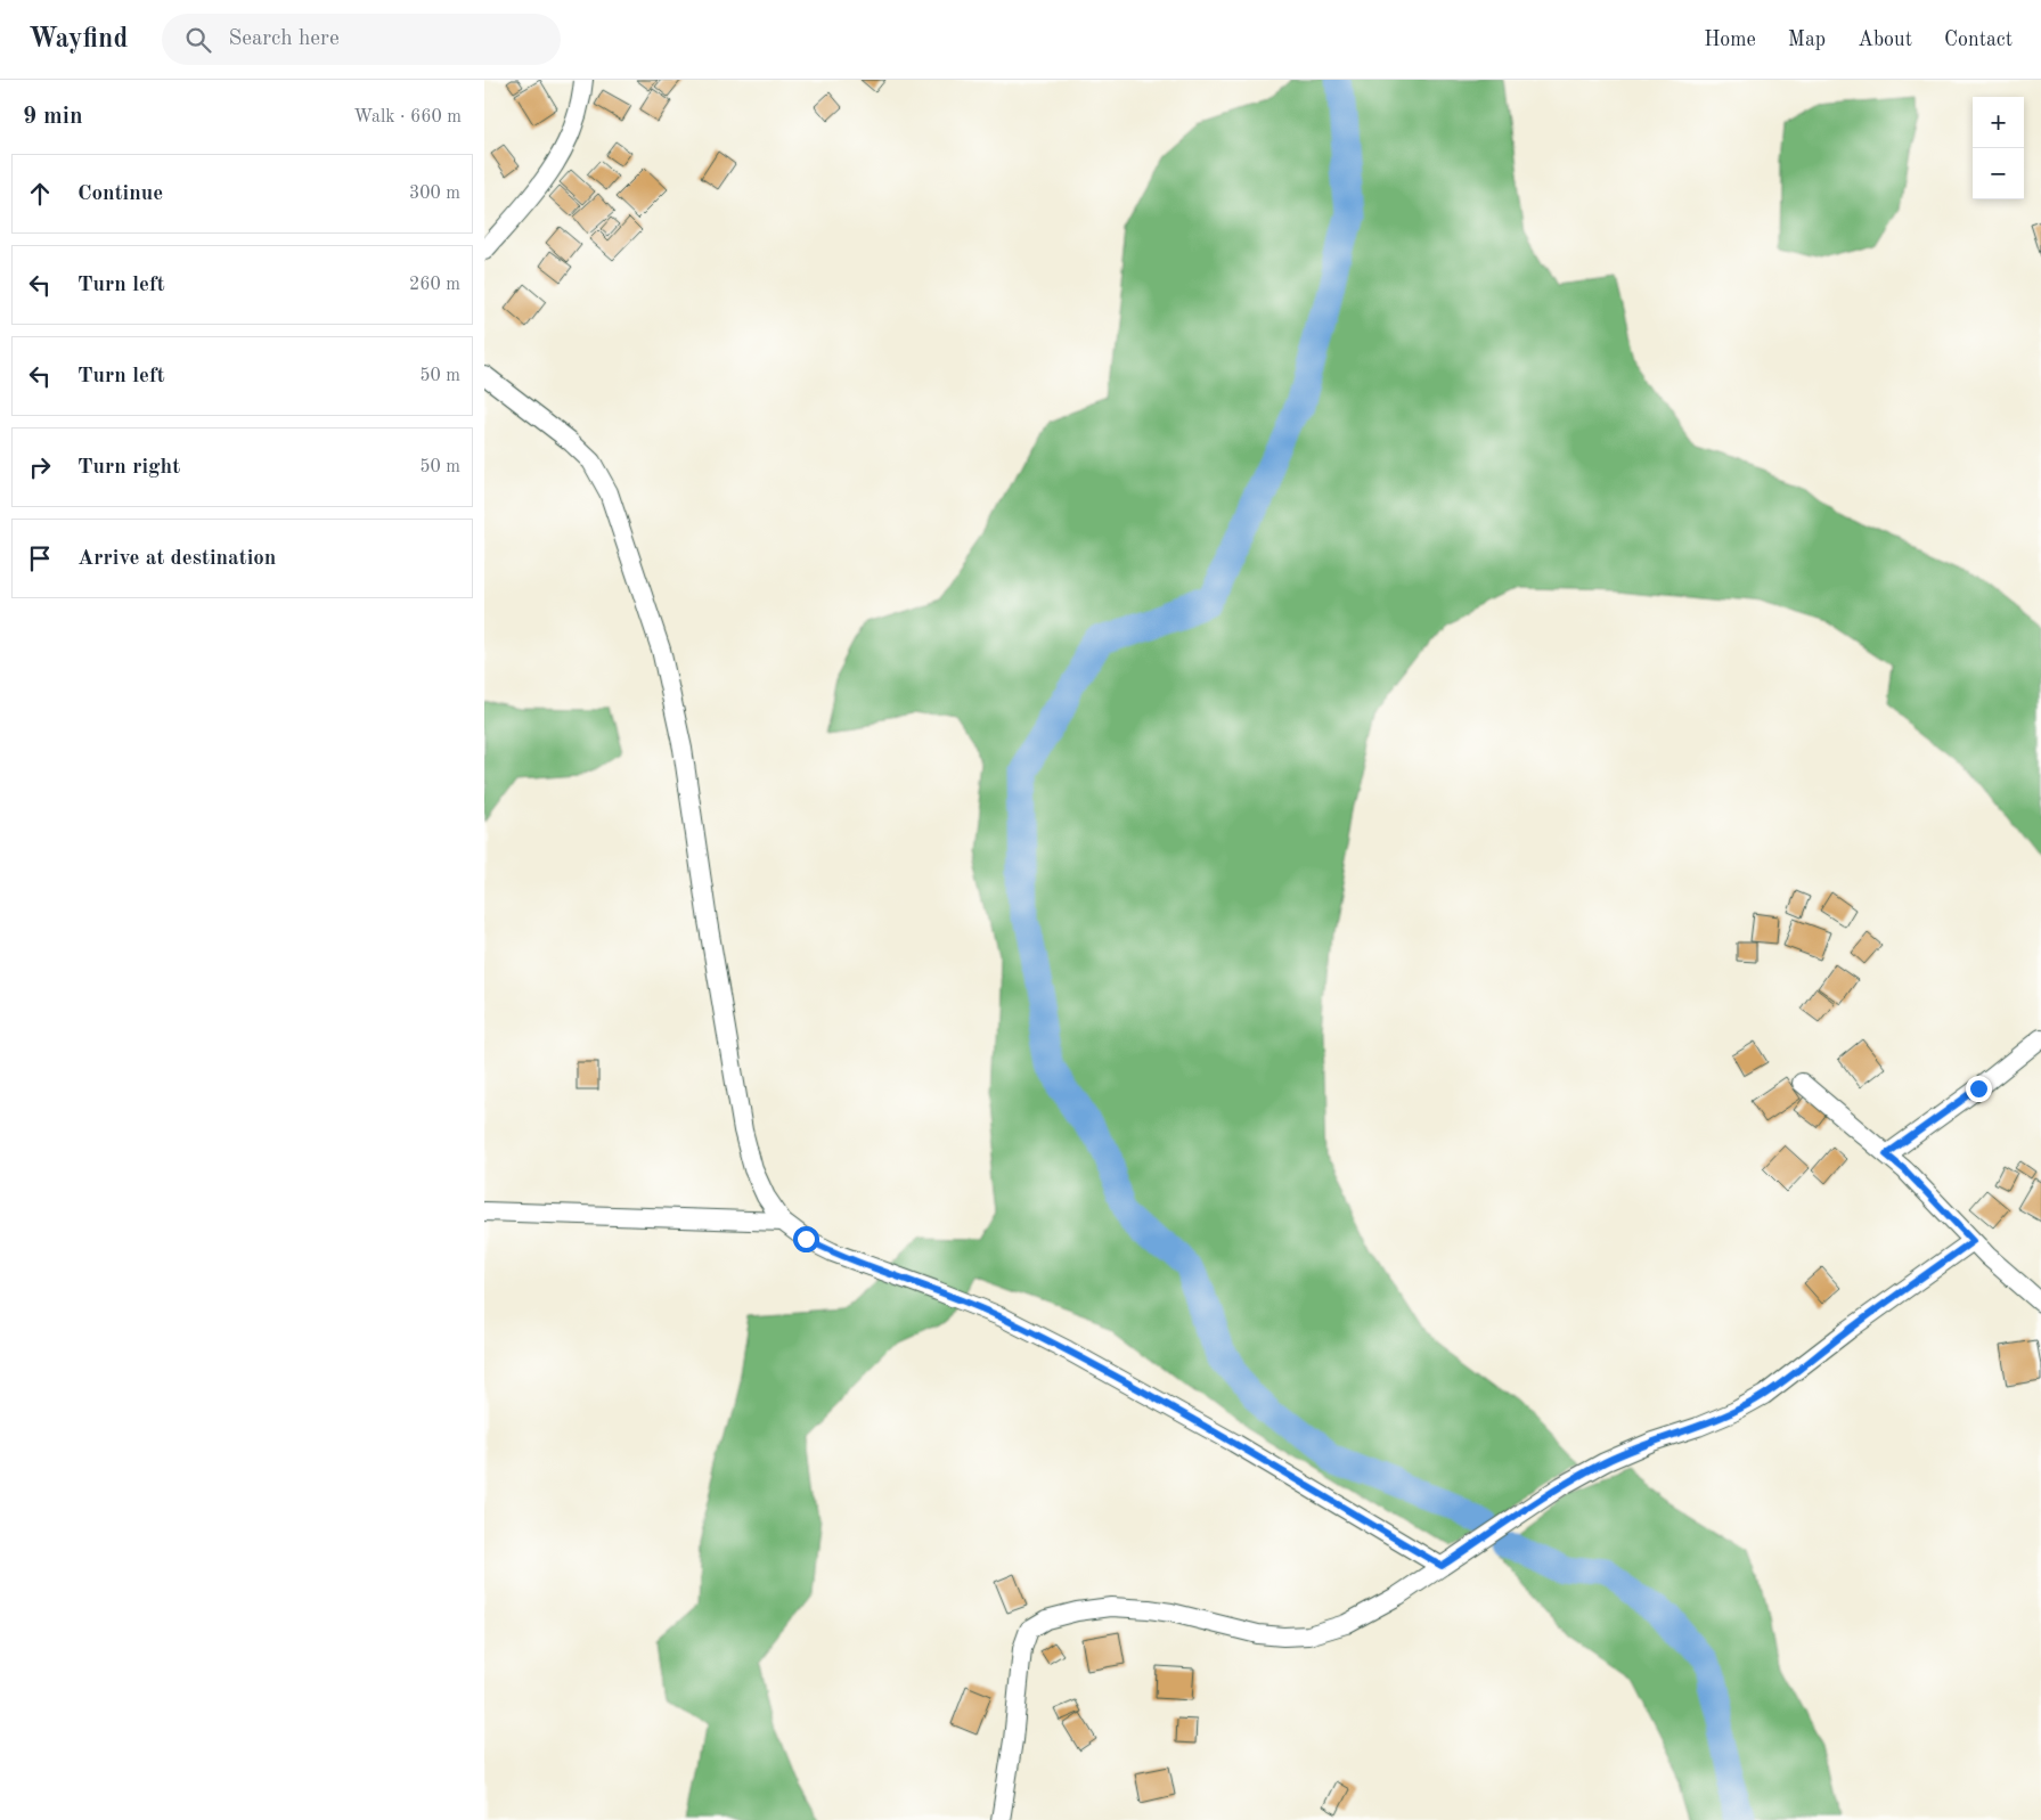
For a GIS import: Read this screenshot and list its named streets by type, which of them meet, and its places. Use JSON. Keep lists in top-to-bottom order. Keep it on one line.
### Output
{"page":{"header":"Wayfind","search":"Search here","nav":["Home","Map","About","Contact"],"heading":["9 min","Walk · 660 m"],"map_buttons":["+","−"],"list":[["Continue","300 m"],["Turn left","260 m"],["Turn left","50 m"],["Turn right","50 m"],"Arrive at destination"]}}
